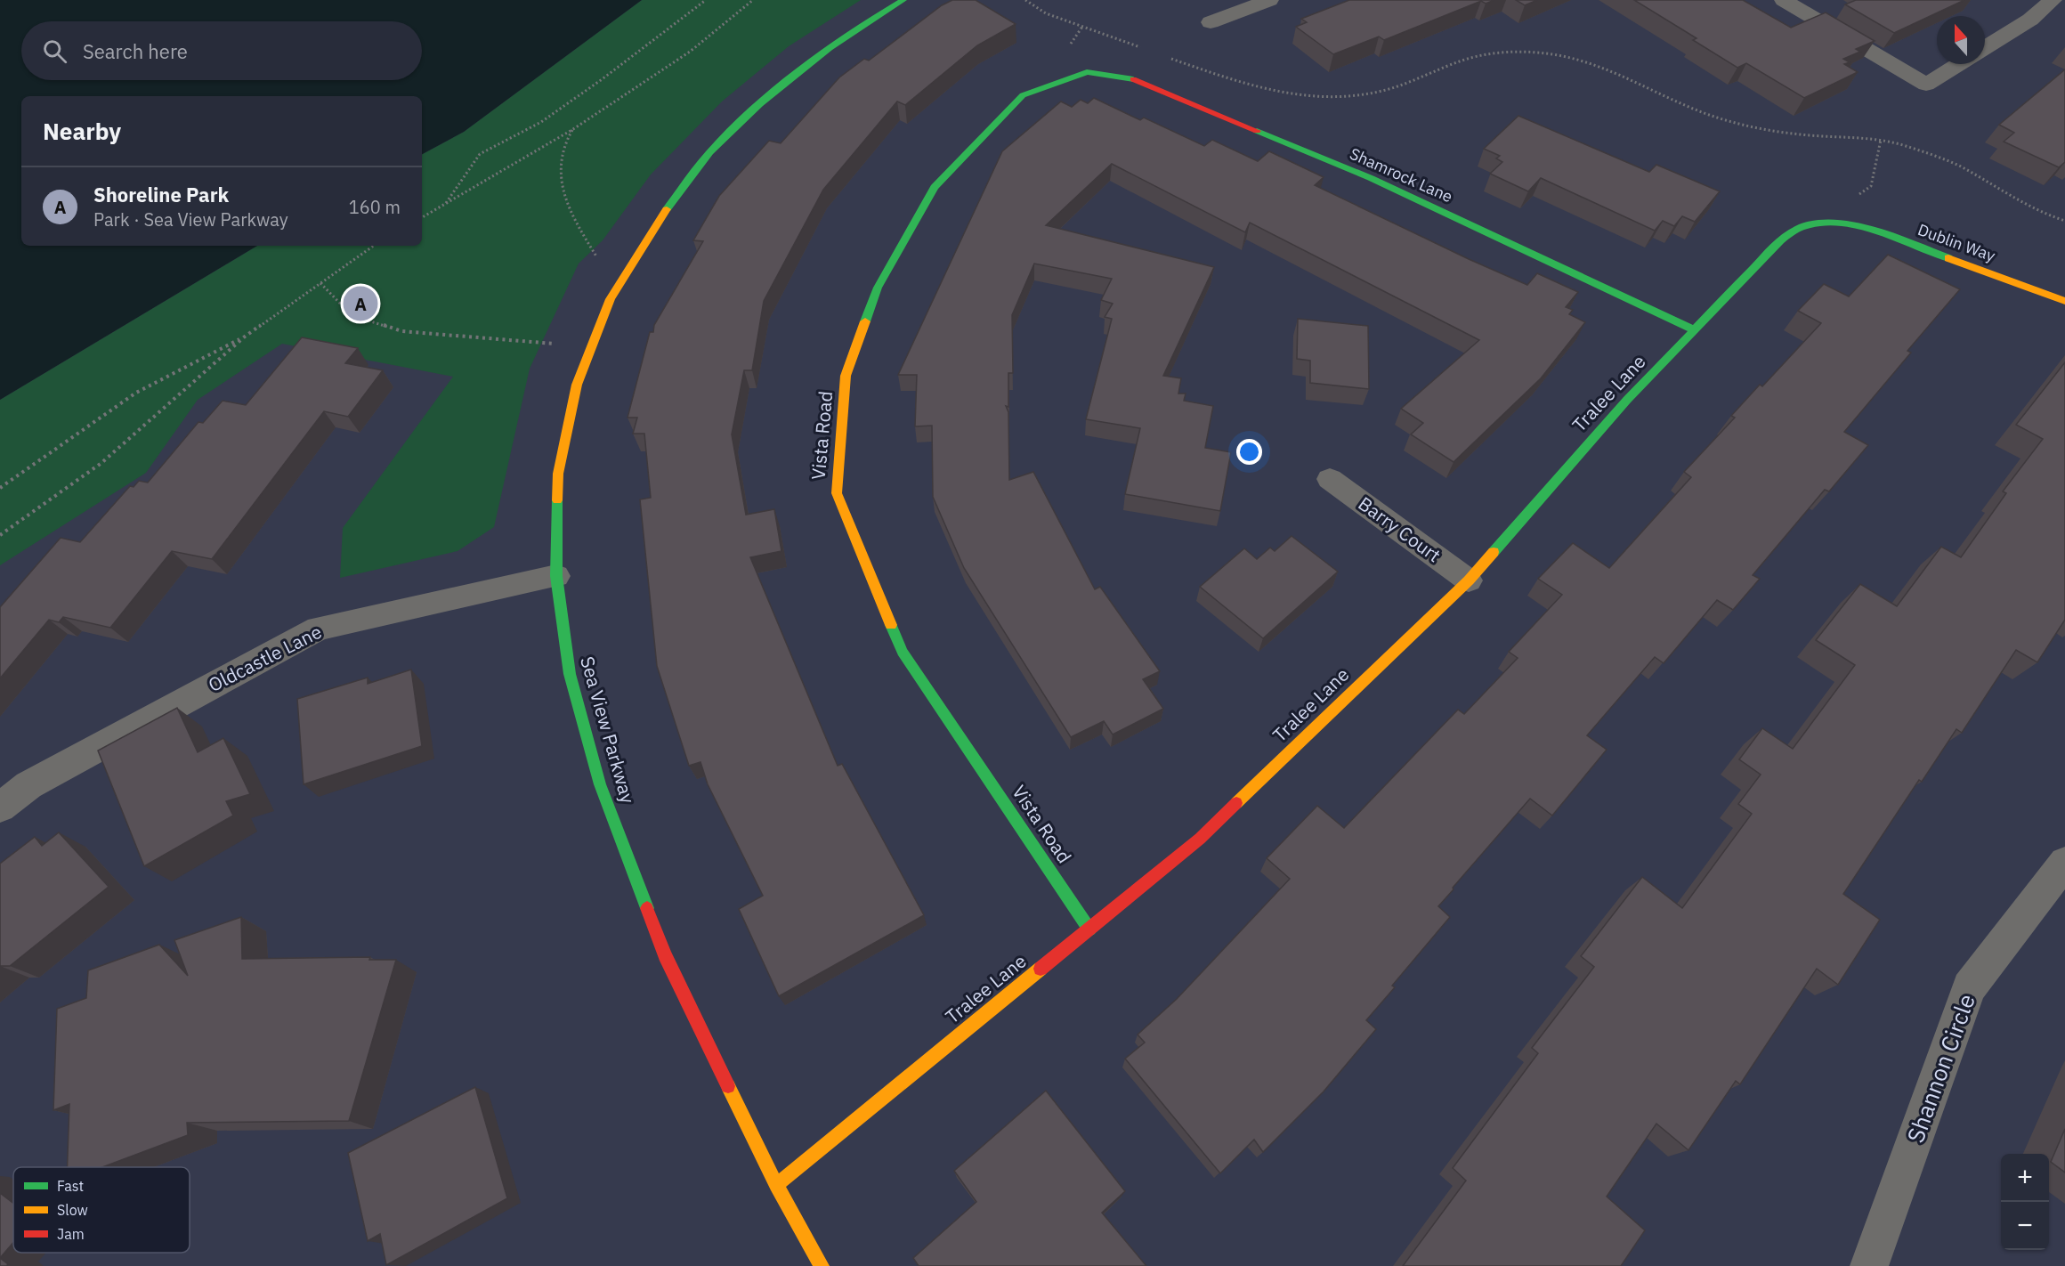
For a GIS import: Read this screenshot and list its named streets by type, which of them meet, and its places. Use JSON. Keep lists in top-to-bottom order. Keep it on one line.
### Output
{"streets":{"street":["Shamrock Lane","Dublin Way","Tralee Lane","Vista Road","Barry Court","Oldcastle Lane","Sea View Parkway","Shannon Circle"]},"crossings":[["Shamrock Lane","Tralee Lane"],["Shamrock Lane","Vista Road"],["Dublin Way","Tralee Lane"],["Tralee Lane","Vista Road"],["Tralee Lane","Barry Court"],["Tralee Lane","Sea View Parkway"],["Oldcastle Lane","Sea View Parkway"]],"legend":["Fast","Slow","Jam"],"north":"top","page":{"search":"Search here","heading":"Nearby","list":[{"mark":"A","name":"Shoreline Park","note":"Park · Sea View Parkway","value":"160 m"}],"pins":"A","map_buttons":["+","−"]}}
